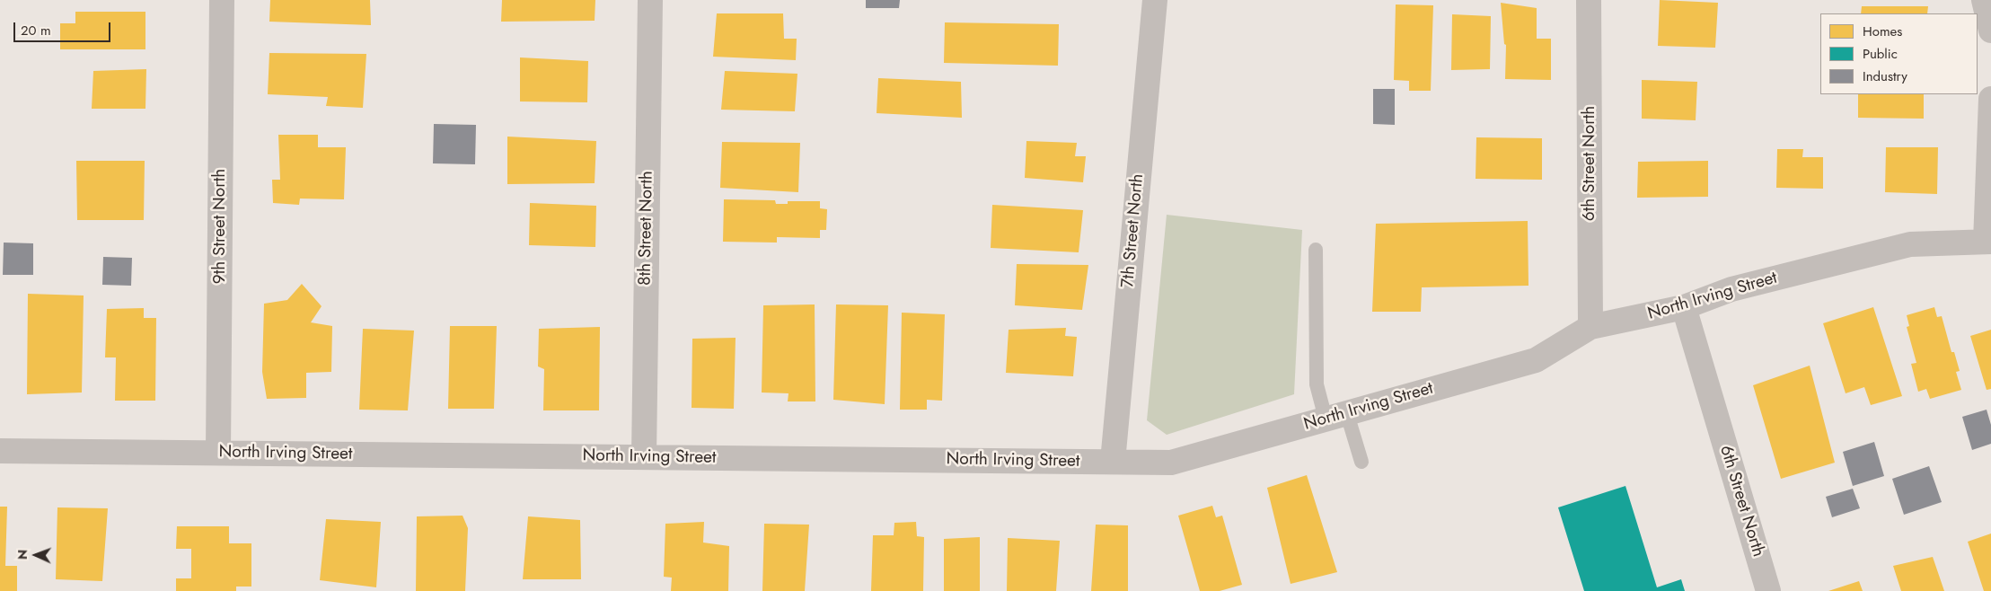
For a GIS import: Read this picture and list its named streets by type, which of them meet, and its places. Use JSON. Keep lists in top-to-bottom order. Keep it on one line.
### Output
{"streets":{"street":["6th Street North","9th Street North","8th Street North","7th Street North","North Irving Street"]},"crossings":[["6th Street North","North Irving Street"],["9th Street North","North Irving Street"],["8th Street North","North Irving Street"],["7th Street North","North Irving Street"]],"legend":["Homes","Public","Industry"],"scale_bar":"20 m","north":"left"}
